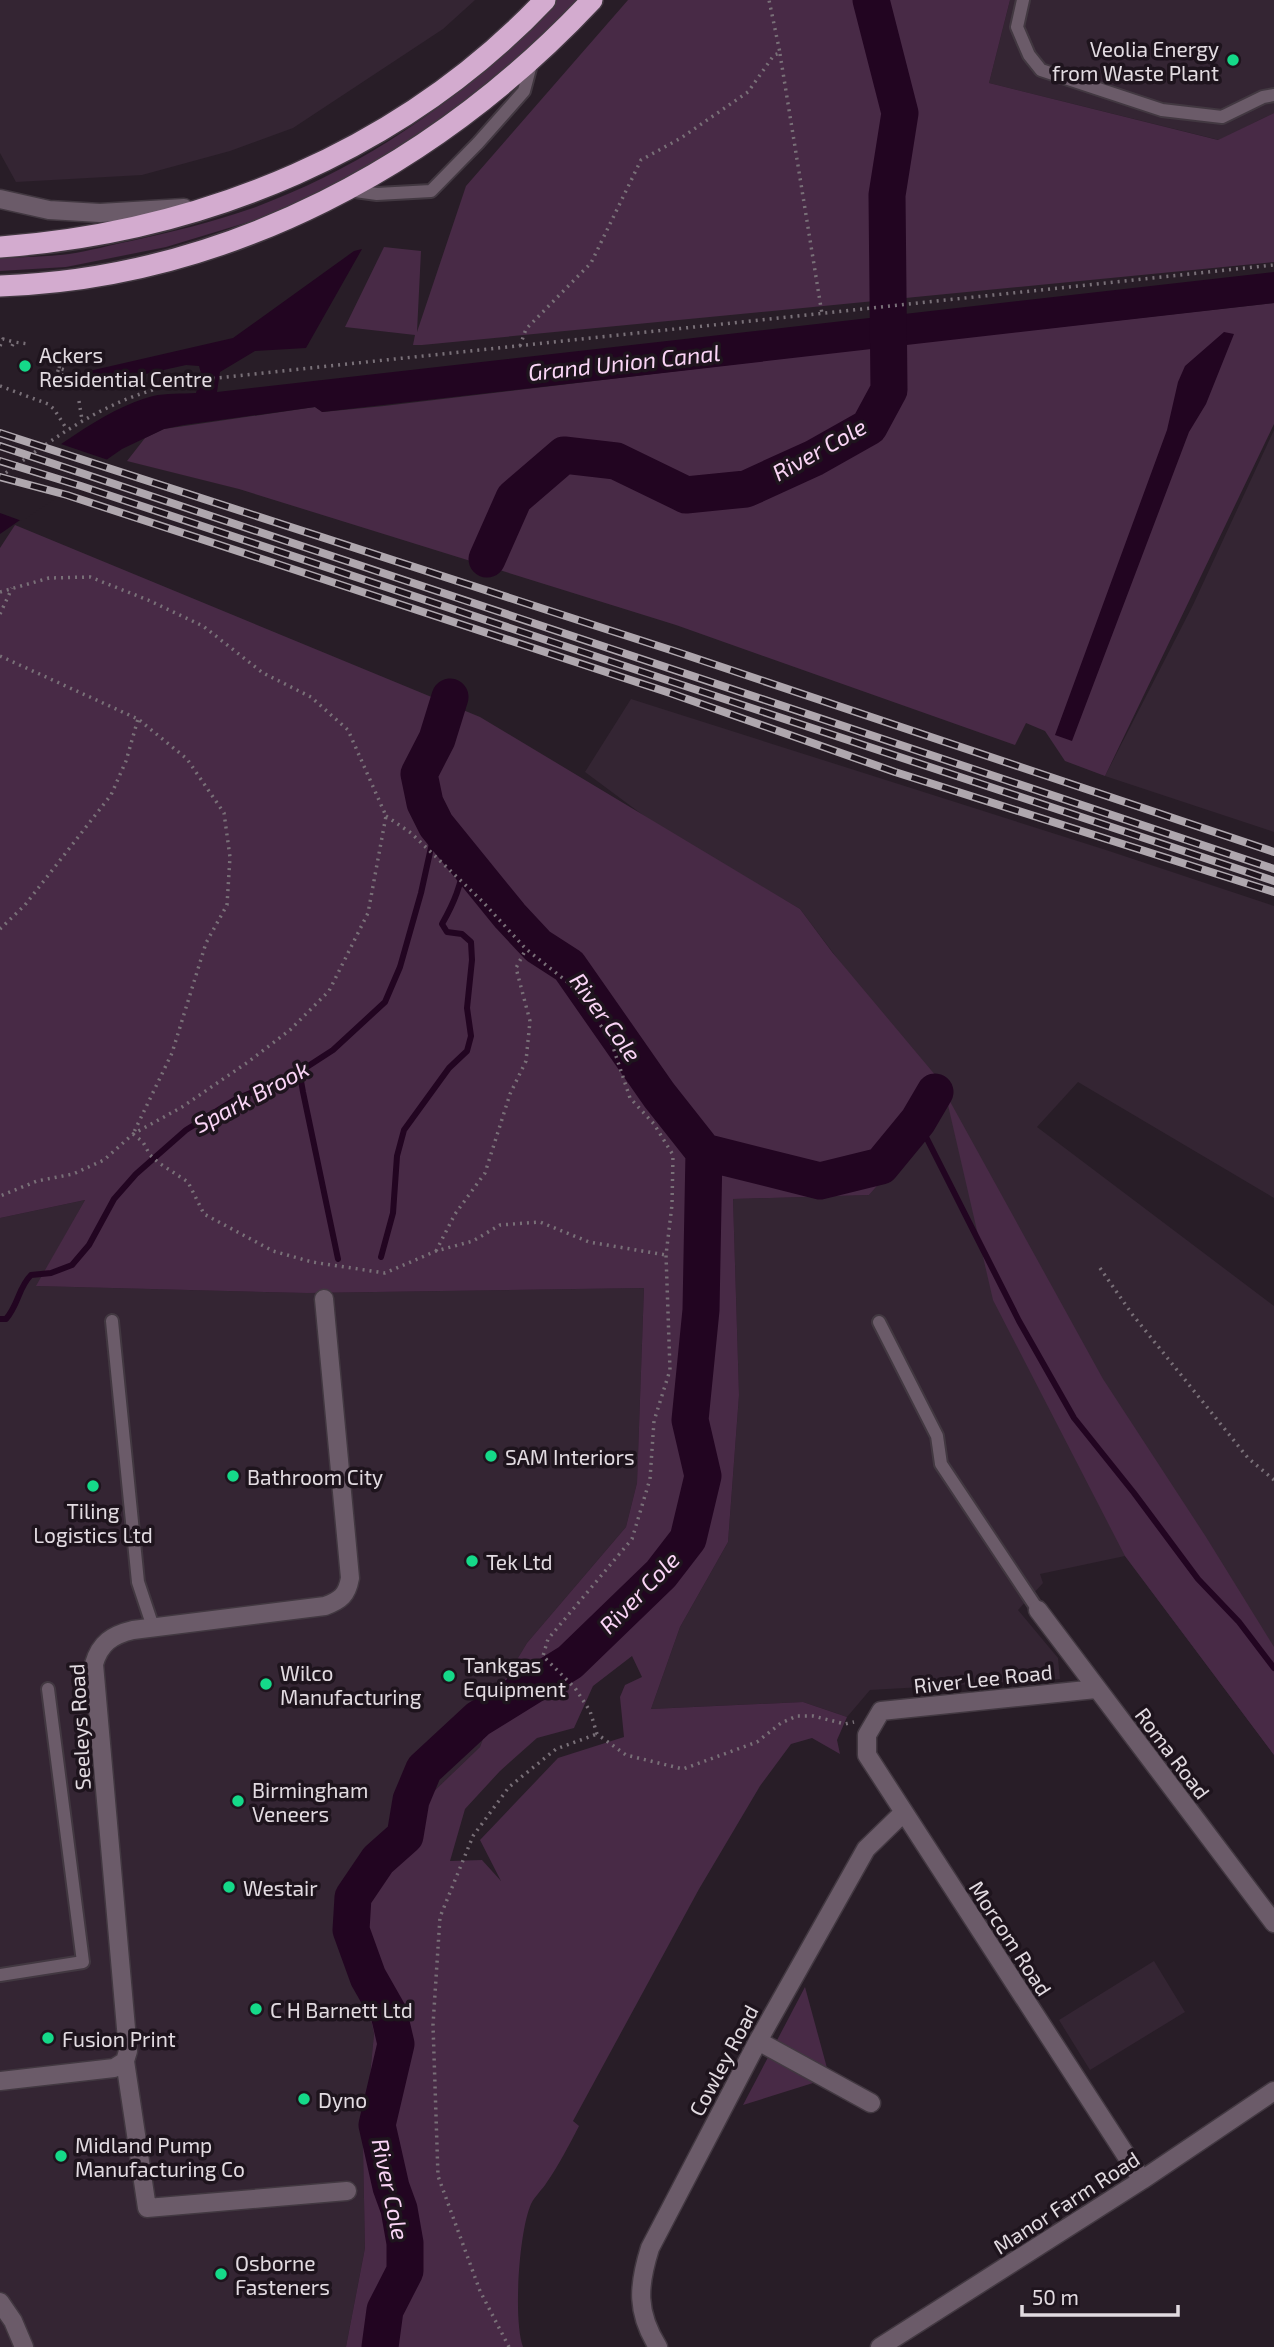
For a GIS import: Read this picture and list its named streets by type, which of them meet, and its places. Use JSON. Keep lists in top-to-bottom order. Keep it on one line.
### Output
{"streets":{"street":["River Lee Road","Seeleys Road","Roma Road","Morcom Road","Cowley Road","Manor Farm Road"]},"crossings":[["River Lee Road","Roma Road"],["River Lee Road","Morcom Road"],["Morcom Road","Cowley Road"],["Morcom Road","Manor Farm Road"]],"water":["Grand Union Canal","River Cole","Spark Brook"],"places":["Veolia Energy from Waste Plant","Ackers Residential Centre","SAM Interiors","Bathroom City","Tiling Logistics Ltd","Tek Ltd","Tankgas Equipment","Wilco Manufacturing","Birmingham Veneers","Westair","C H Barnett Ltd","Fusion Print","Dyno","Midland Pump Manufacturing Co","Osborne Fasteners"],"scale_bar":"50 m"}
